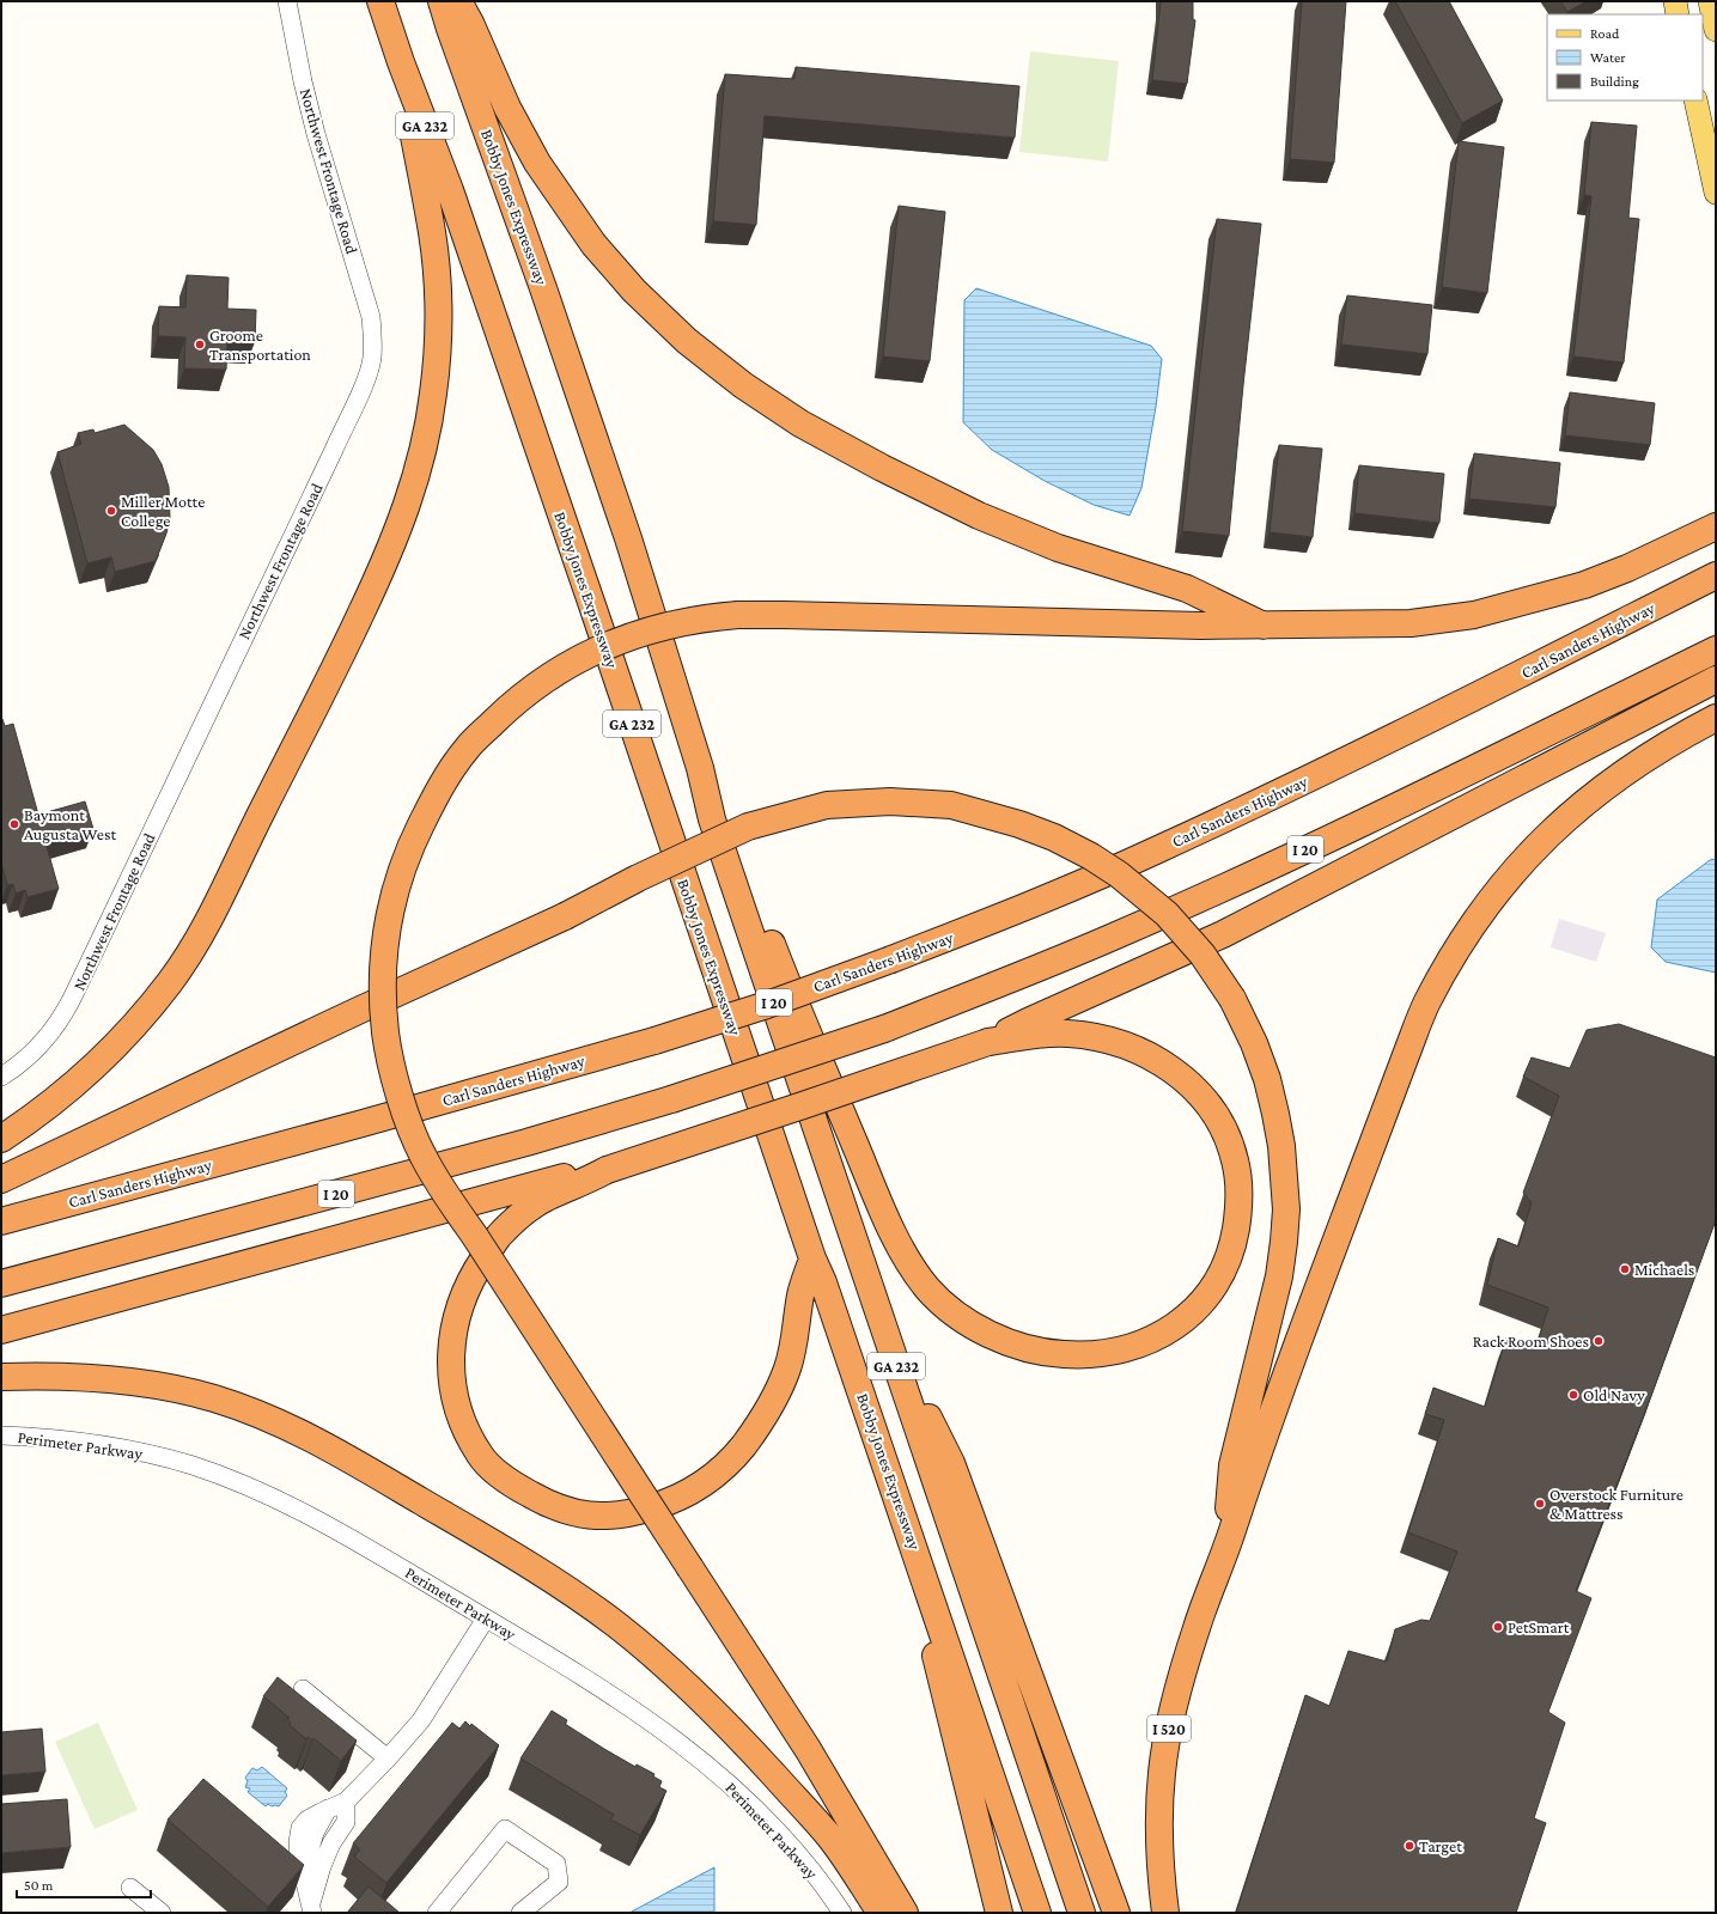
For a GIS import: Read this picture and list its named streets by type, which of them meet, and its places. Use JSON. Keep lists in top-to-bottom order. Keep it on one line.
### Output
{"streets":{"highway":["GA 232","Bobby Jones Expressway","Carl Sanders Highway","I 20","I 520"],"street":["Northwest Frontage Road","Perimeter Parkway"]},"places":["Groome Transportation","Miller Motte College","Baymont Augusta West","Michaels","Rack Room Shoes","Old Navy","Overstock Furniture & Mattress","PetSmart","Target"],"legend":["Road","Water","Building"],"scale_bar":"50 m"}
